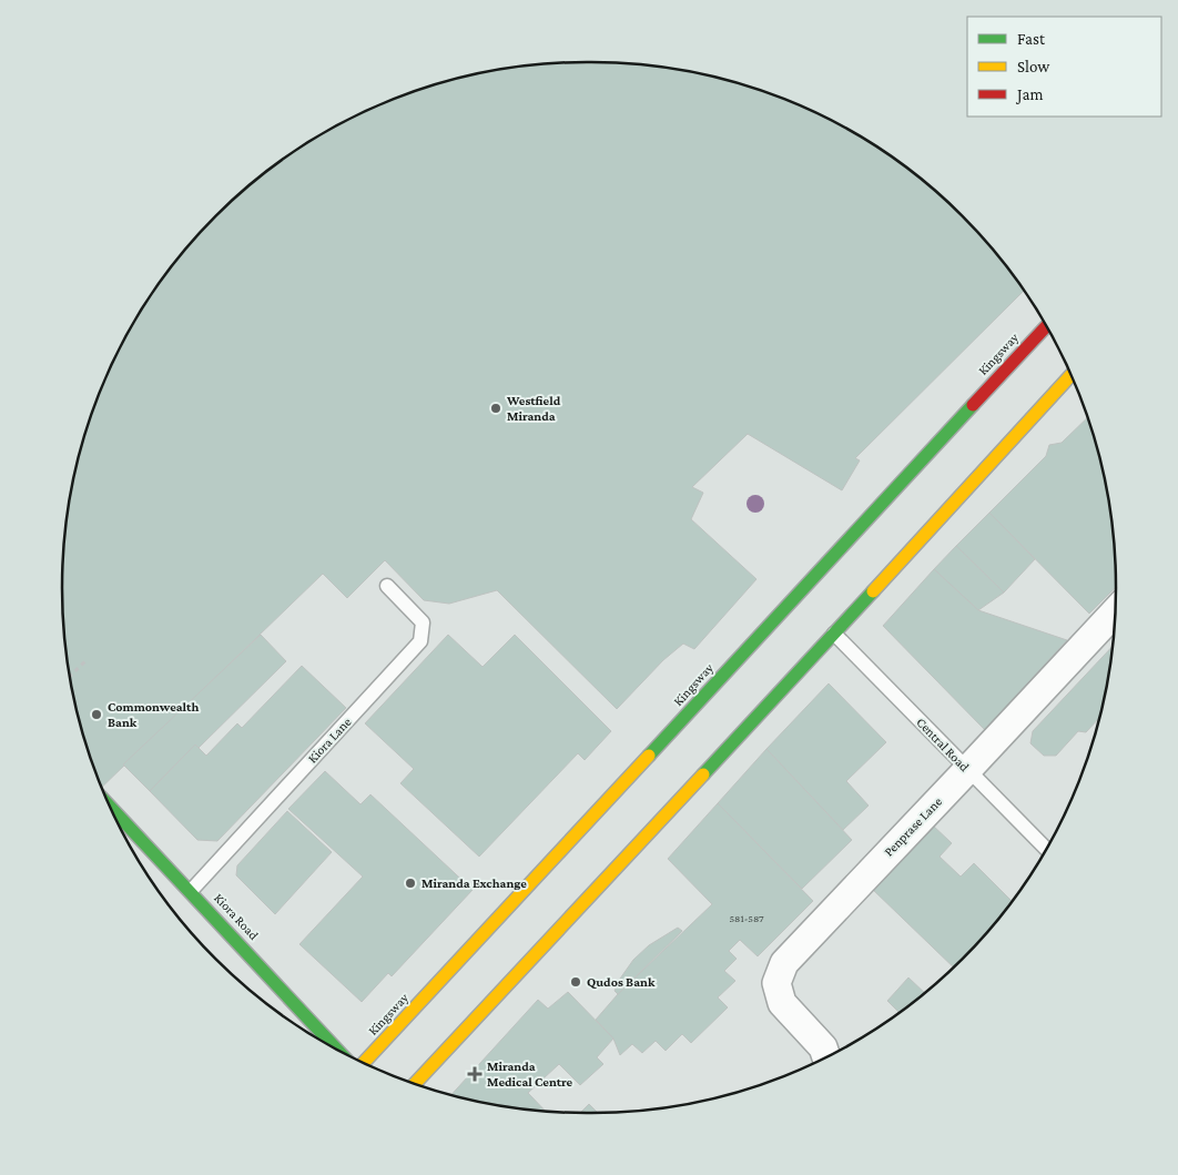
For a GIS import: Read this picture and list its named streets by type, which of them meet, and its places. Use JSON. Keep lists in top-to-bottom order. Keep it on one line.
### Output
{"streets":{"main road":["Kingsway","Kiora Road"],"street":["Penprase Lane"],"lane":["Kiora Lane","Central Road"]},"crossings":[["Kiora Lane","Kiora Road"],["Central Road","Penprase Lane"]],"places":{"other":["Westfield Miranda","Commonwealth Bank","Miranda Exchange","Qudos Bank"],"health":["Miranda Medical Centre"]},"house_numbers":["581-587"],"legend":["Fast","Slow","Jam"]}
